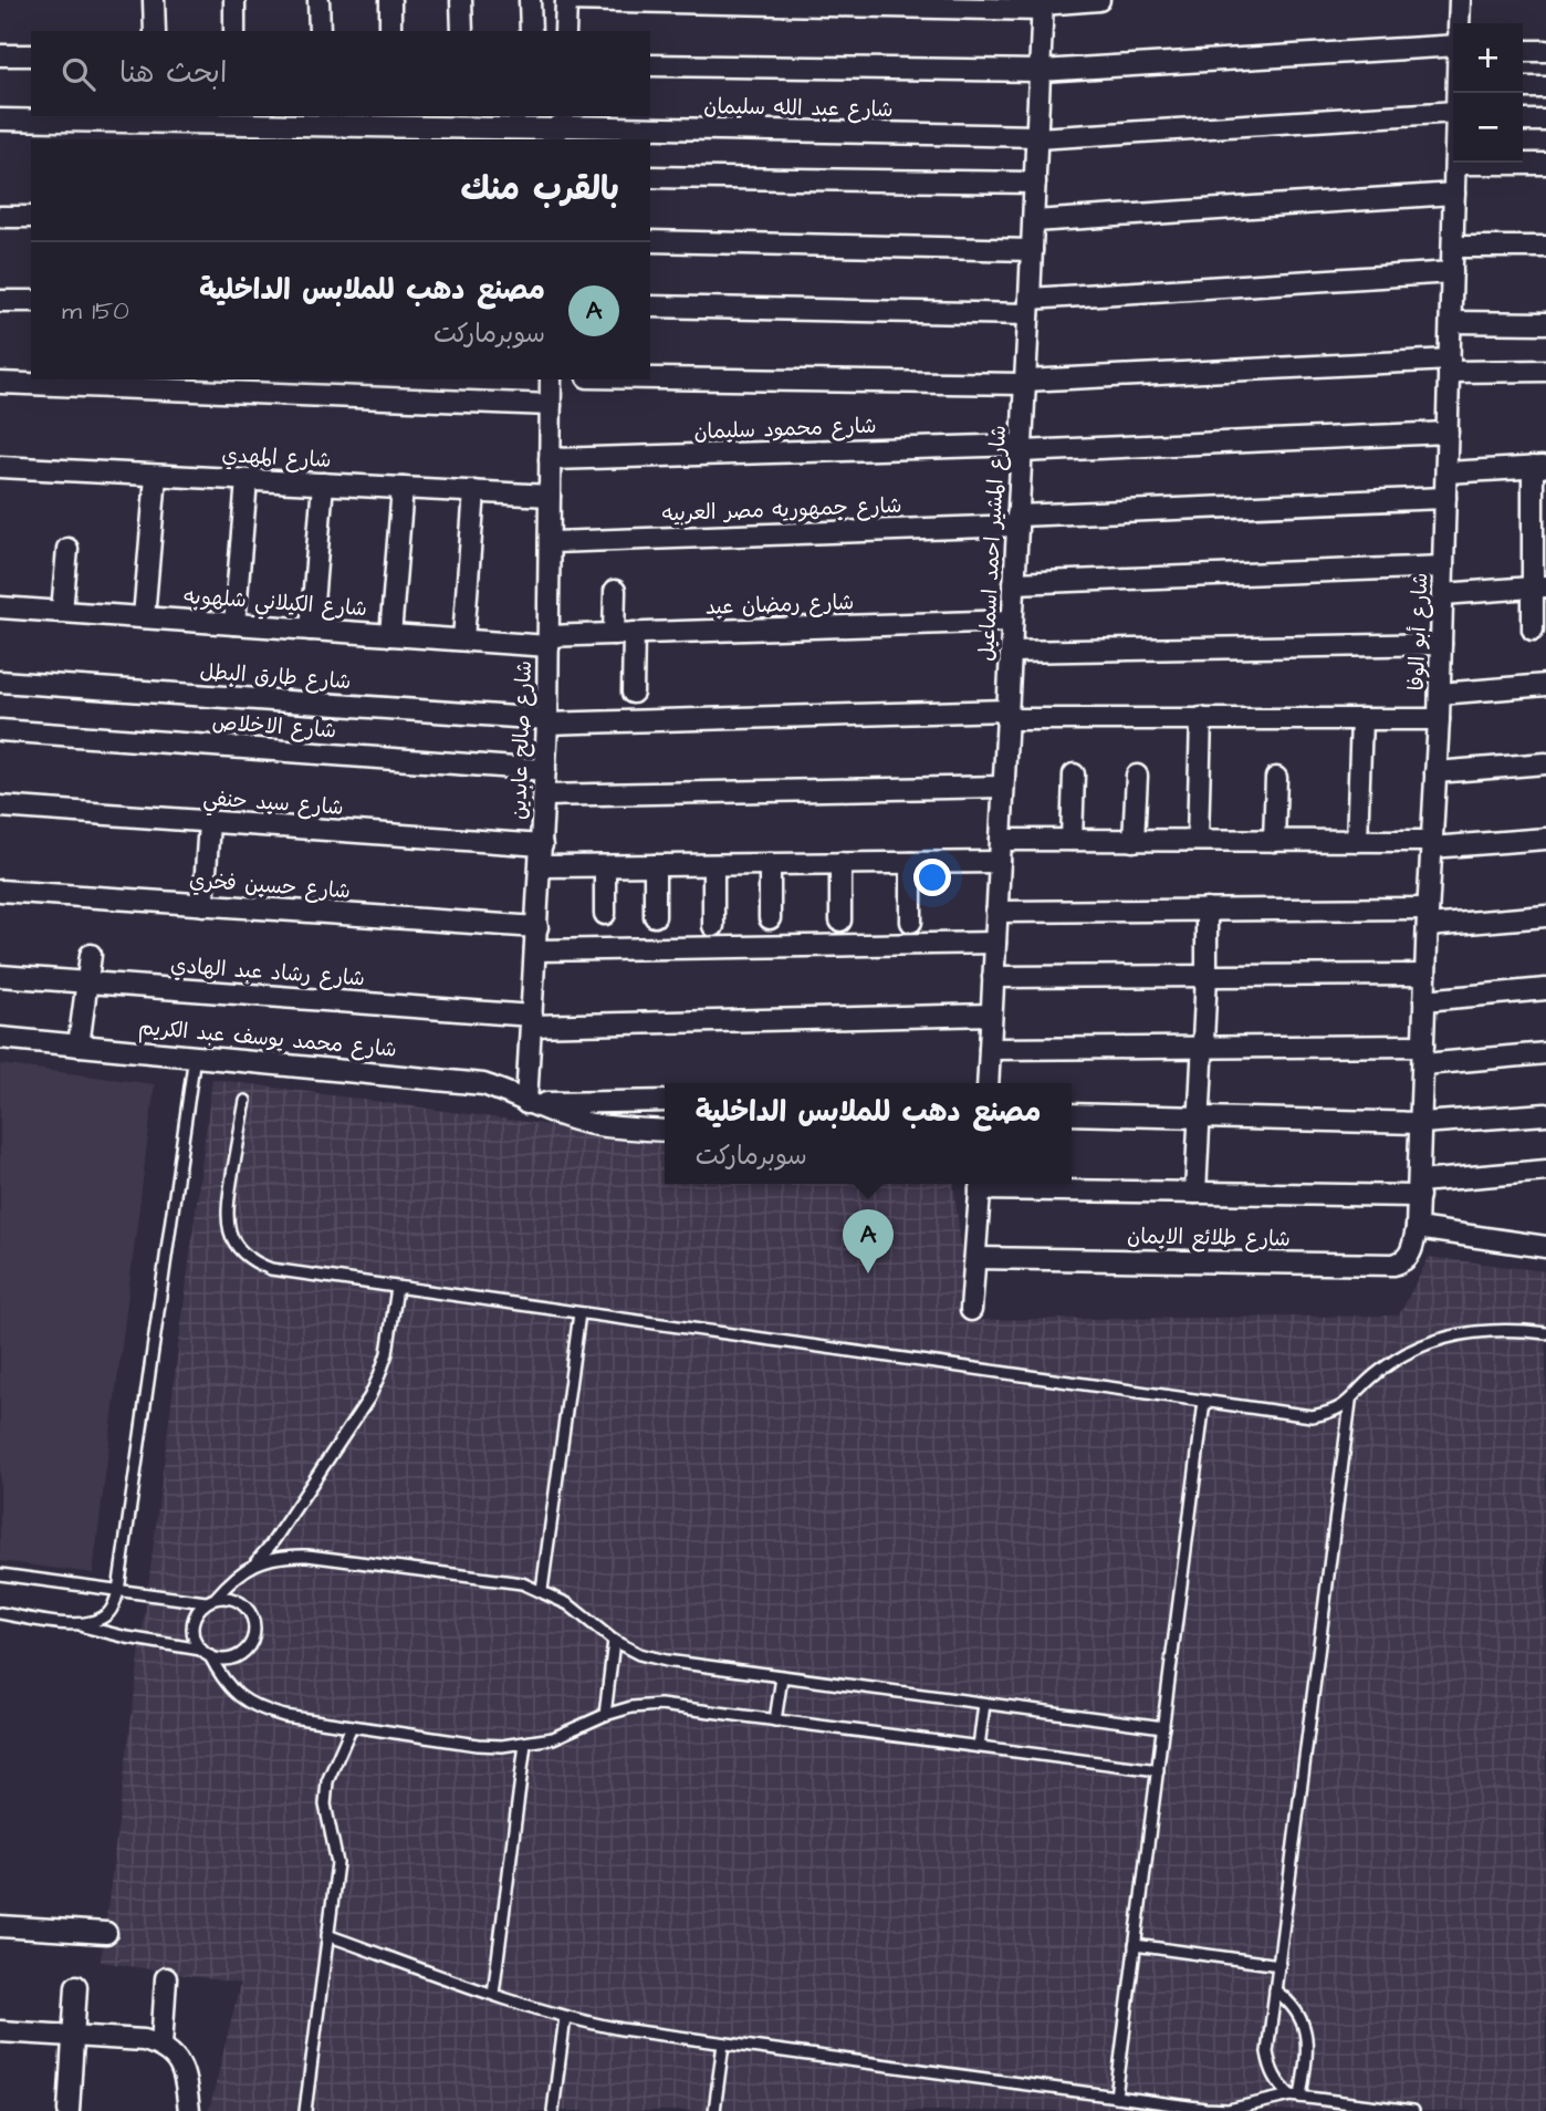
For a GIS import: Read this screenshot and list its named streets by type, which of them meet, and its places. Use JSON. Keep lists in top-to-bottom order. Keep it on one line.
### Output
{"streets":{"street":["شارع عبد الله سليمان","شارع محمود سليمان","شارع المهدي","شارع جمهوريه مصر العربيه","شارع المشير احمد اسماعيل","شارع الكيلاني شلهوبه","شارع رمضان عيد","شارع أبو الوفا","شارع طارق البطل","شارع الاخلاص","شارع صالح عابدين","شارع سيد حنفي","شارع حسين فخري","شارع رشاد عبد الهادي","شارع محمد يوسف عبد الكريم","شارع طلائع الايمان"]},"crossings":[["شارع عبد الله سليمان","شارع المشير احمد اسماعيل"],["شارع محمود سليمان","شارع المشير احمد اسماعيل"],["شارع محمود سليمان","شارع أبو الوفا"],["شارع محمود سليمان","شارع صالح عابدين"],["شارع المهدي","شارع صالح عابدين"],["شارع جمهوريه مصر العربيه","شارع المشير احمد اسماعيل"],["شارع جمهوريه مصر العربيه","شارع أبو الوفا"],["شارع جمهوريه مصر العربيه","شارع صالح عابدين"],["شارع المشير احمد اسماعيل","شارع رمضان عيد"],["شارع المشير احمد اسماعيل","شارع طارق البطل"],["شارع المشير احمد اسماعيل","شارع رشاد عبد الهادي"],["شارع الكيلاني شلهوبه","شارع رمضان عيد"],["شارع الكيلاني شلهوبه","شارع صالح عابدين"],["شارع رمضان عيد","شارع صالح عابدين"],["شارع أبو الوفا","شارع طارق البطل"],["شارع أبو الوفا","شارع طلائع الايمان"],["شارع طارق البطل","شارع صالح عابدين"],["شارع الاخلاص","شارع صالح عابدين"],["شارع صالح عابدين","شارع سيد حنفي"],["شارع صالح عابدين","شارع حسين فخري"],["شارع صالح عابدين","شارع رشاد عبد الهادي"],["شارع صالح عابدين","شارع محمد يوسف عبد الكريم"]],"page":{"map_buttons":["+","−"],"search":"ابحث هنا","heading":"بالقرب منك","list":[{"mark":"A","name":"مصنع دهب للملابس الداخلية","note":"سوبرماركت","value":"150 m"}],"popup":["مصنع دهب للملابس الداخلية","سوبرماركت"],"pins":"A"}}
